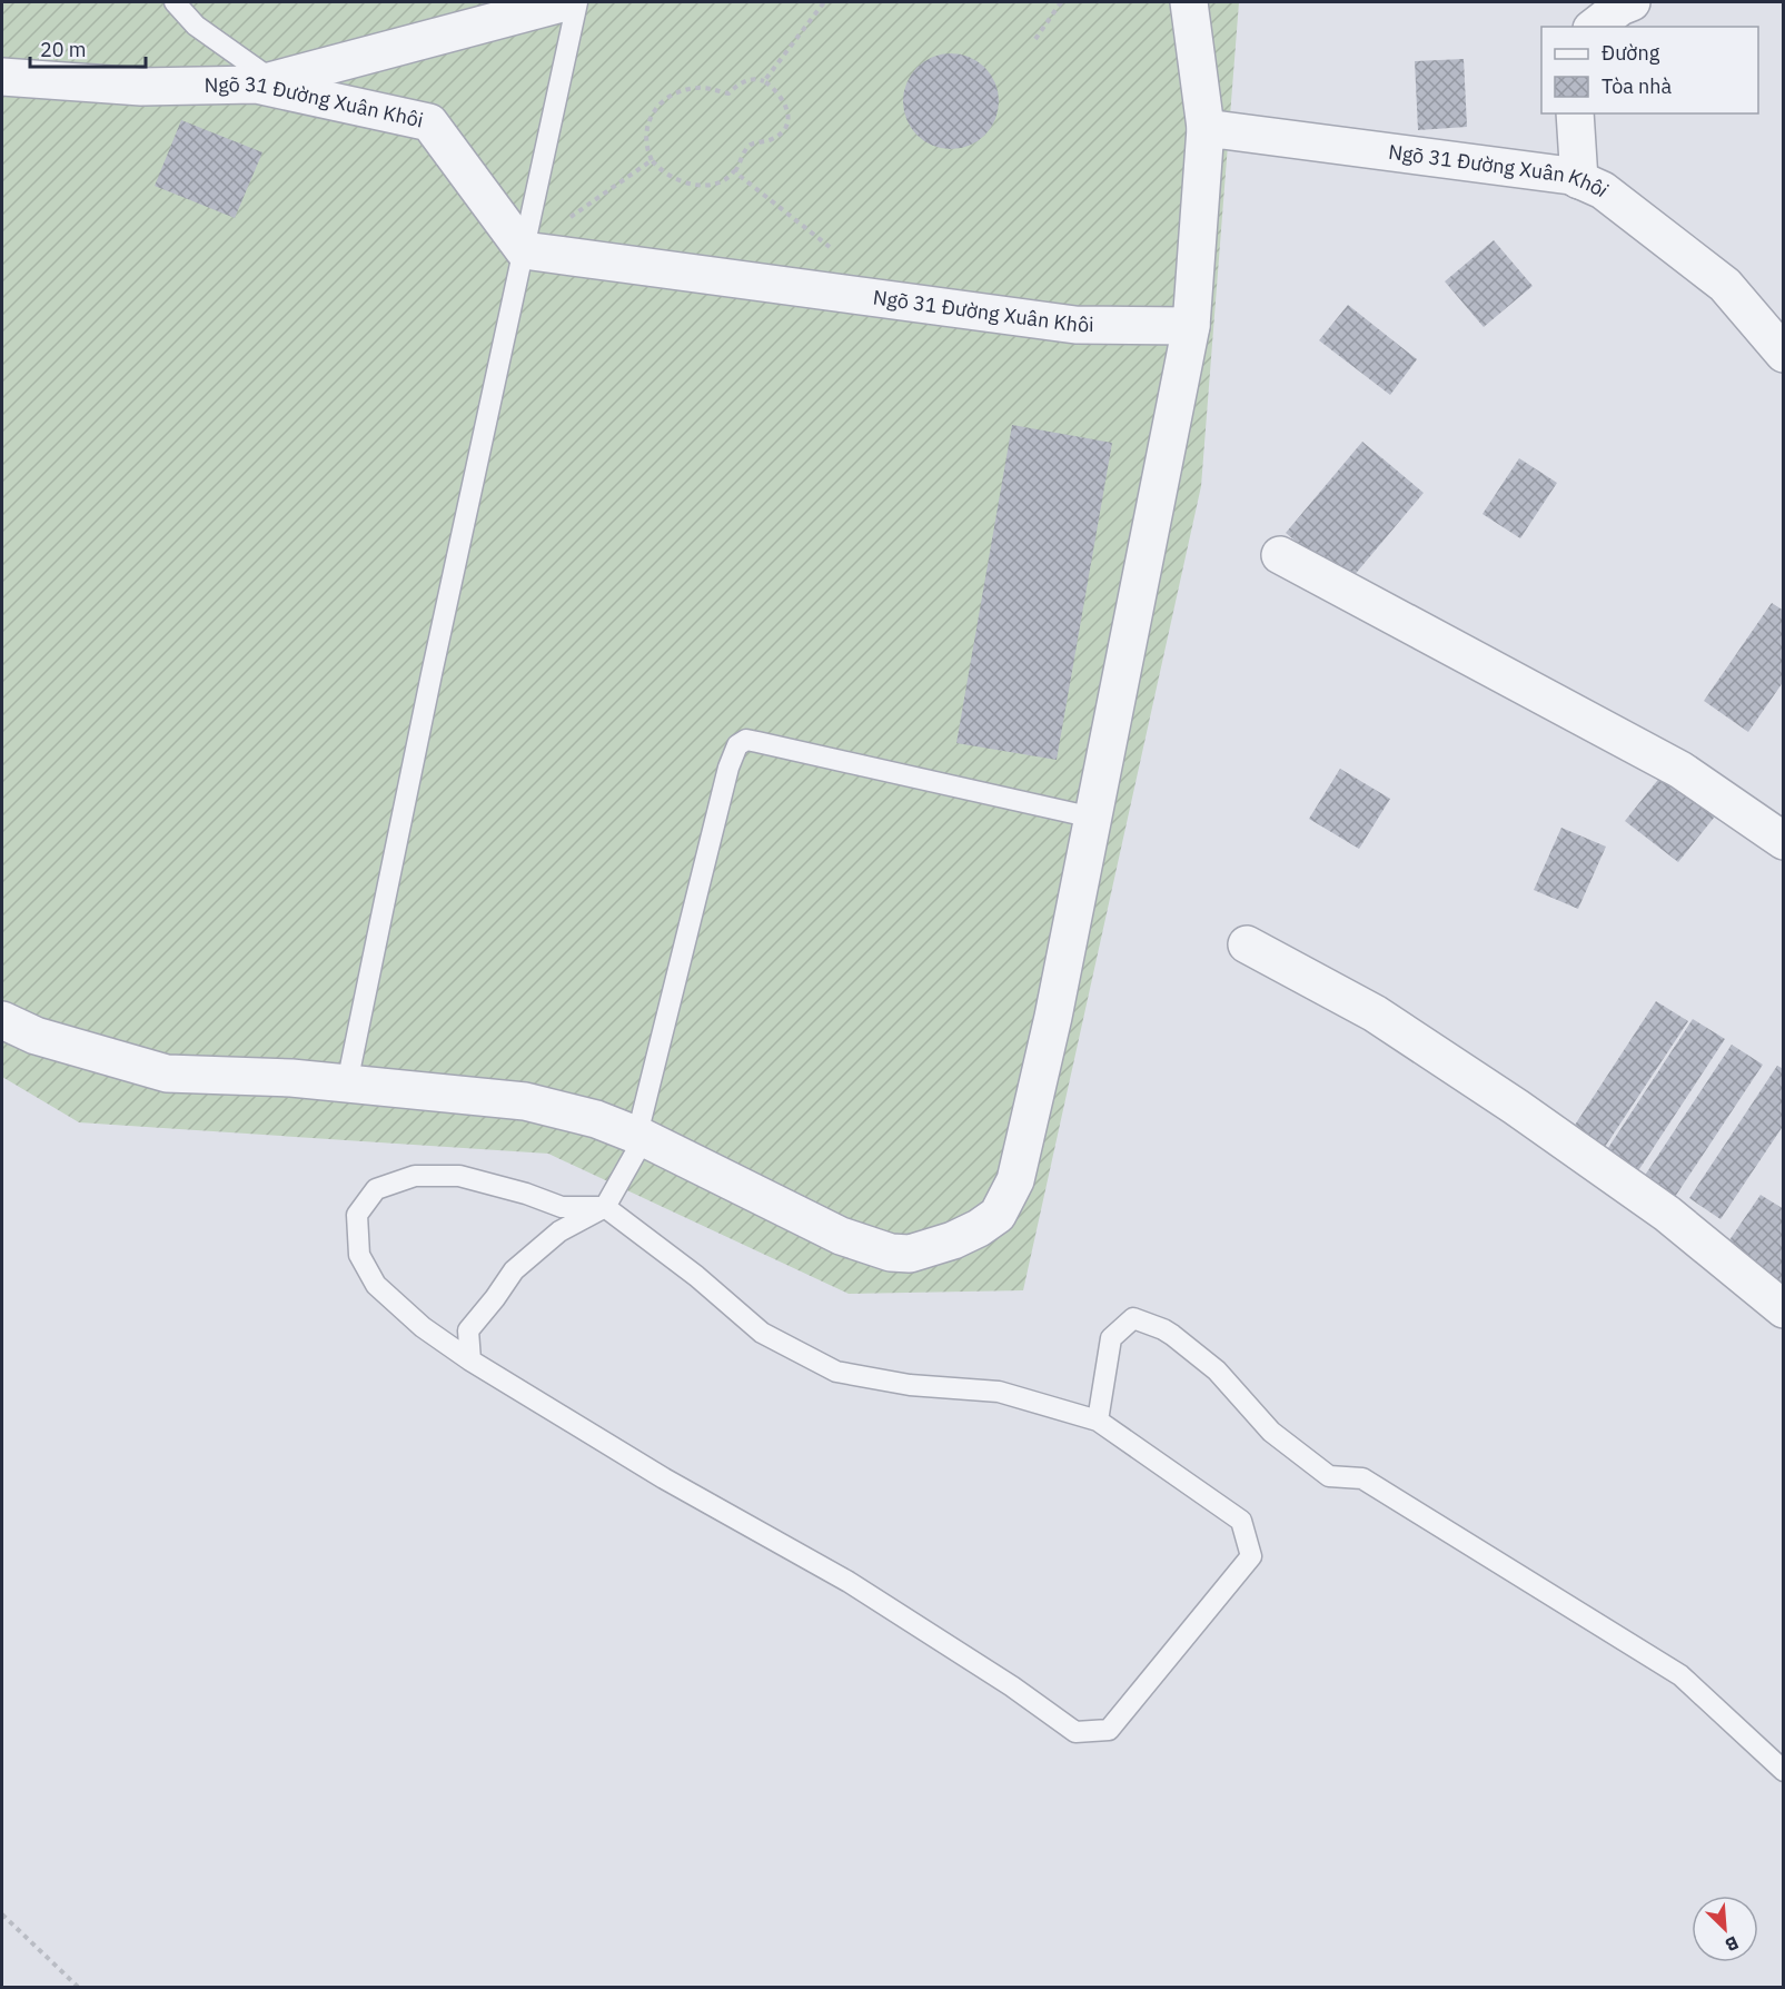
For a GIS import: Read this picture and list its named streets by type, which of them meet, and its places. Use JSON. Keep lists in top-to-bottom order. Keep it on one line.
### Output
{"streets":{"street":["Ngõ 31 Đường Xuân Khôi"]},"legend":["Đường","Tòa nhà"],"scale_bar":"20 m","north":"bottom right"}
